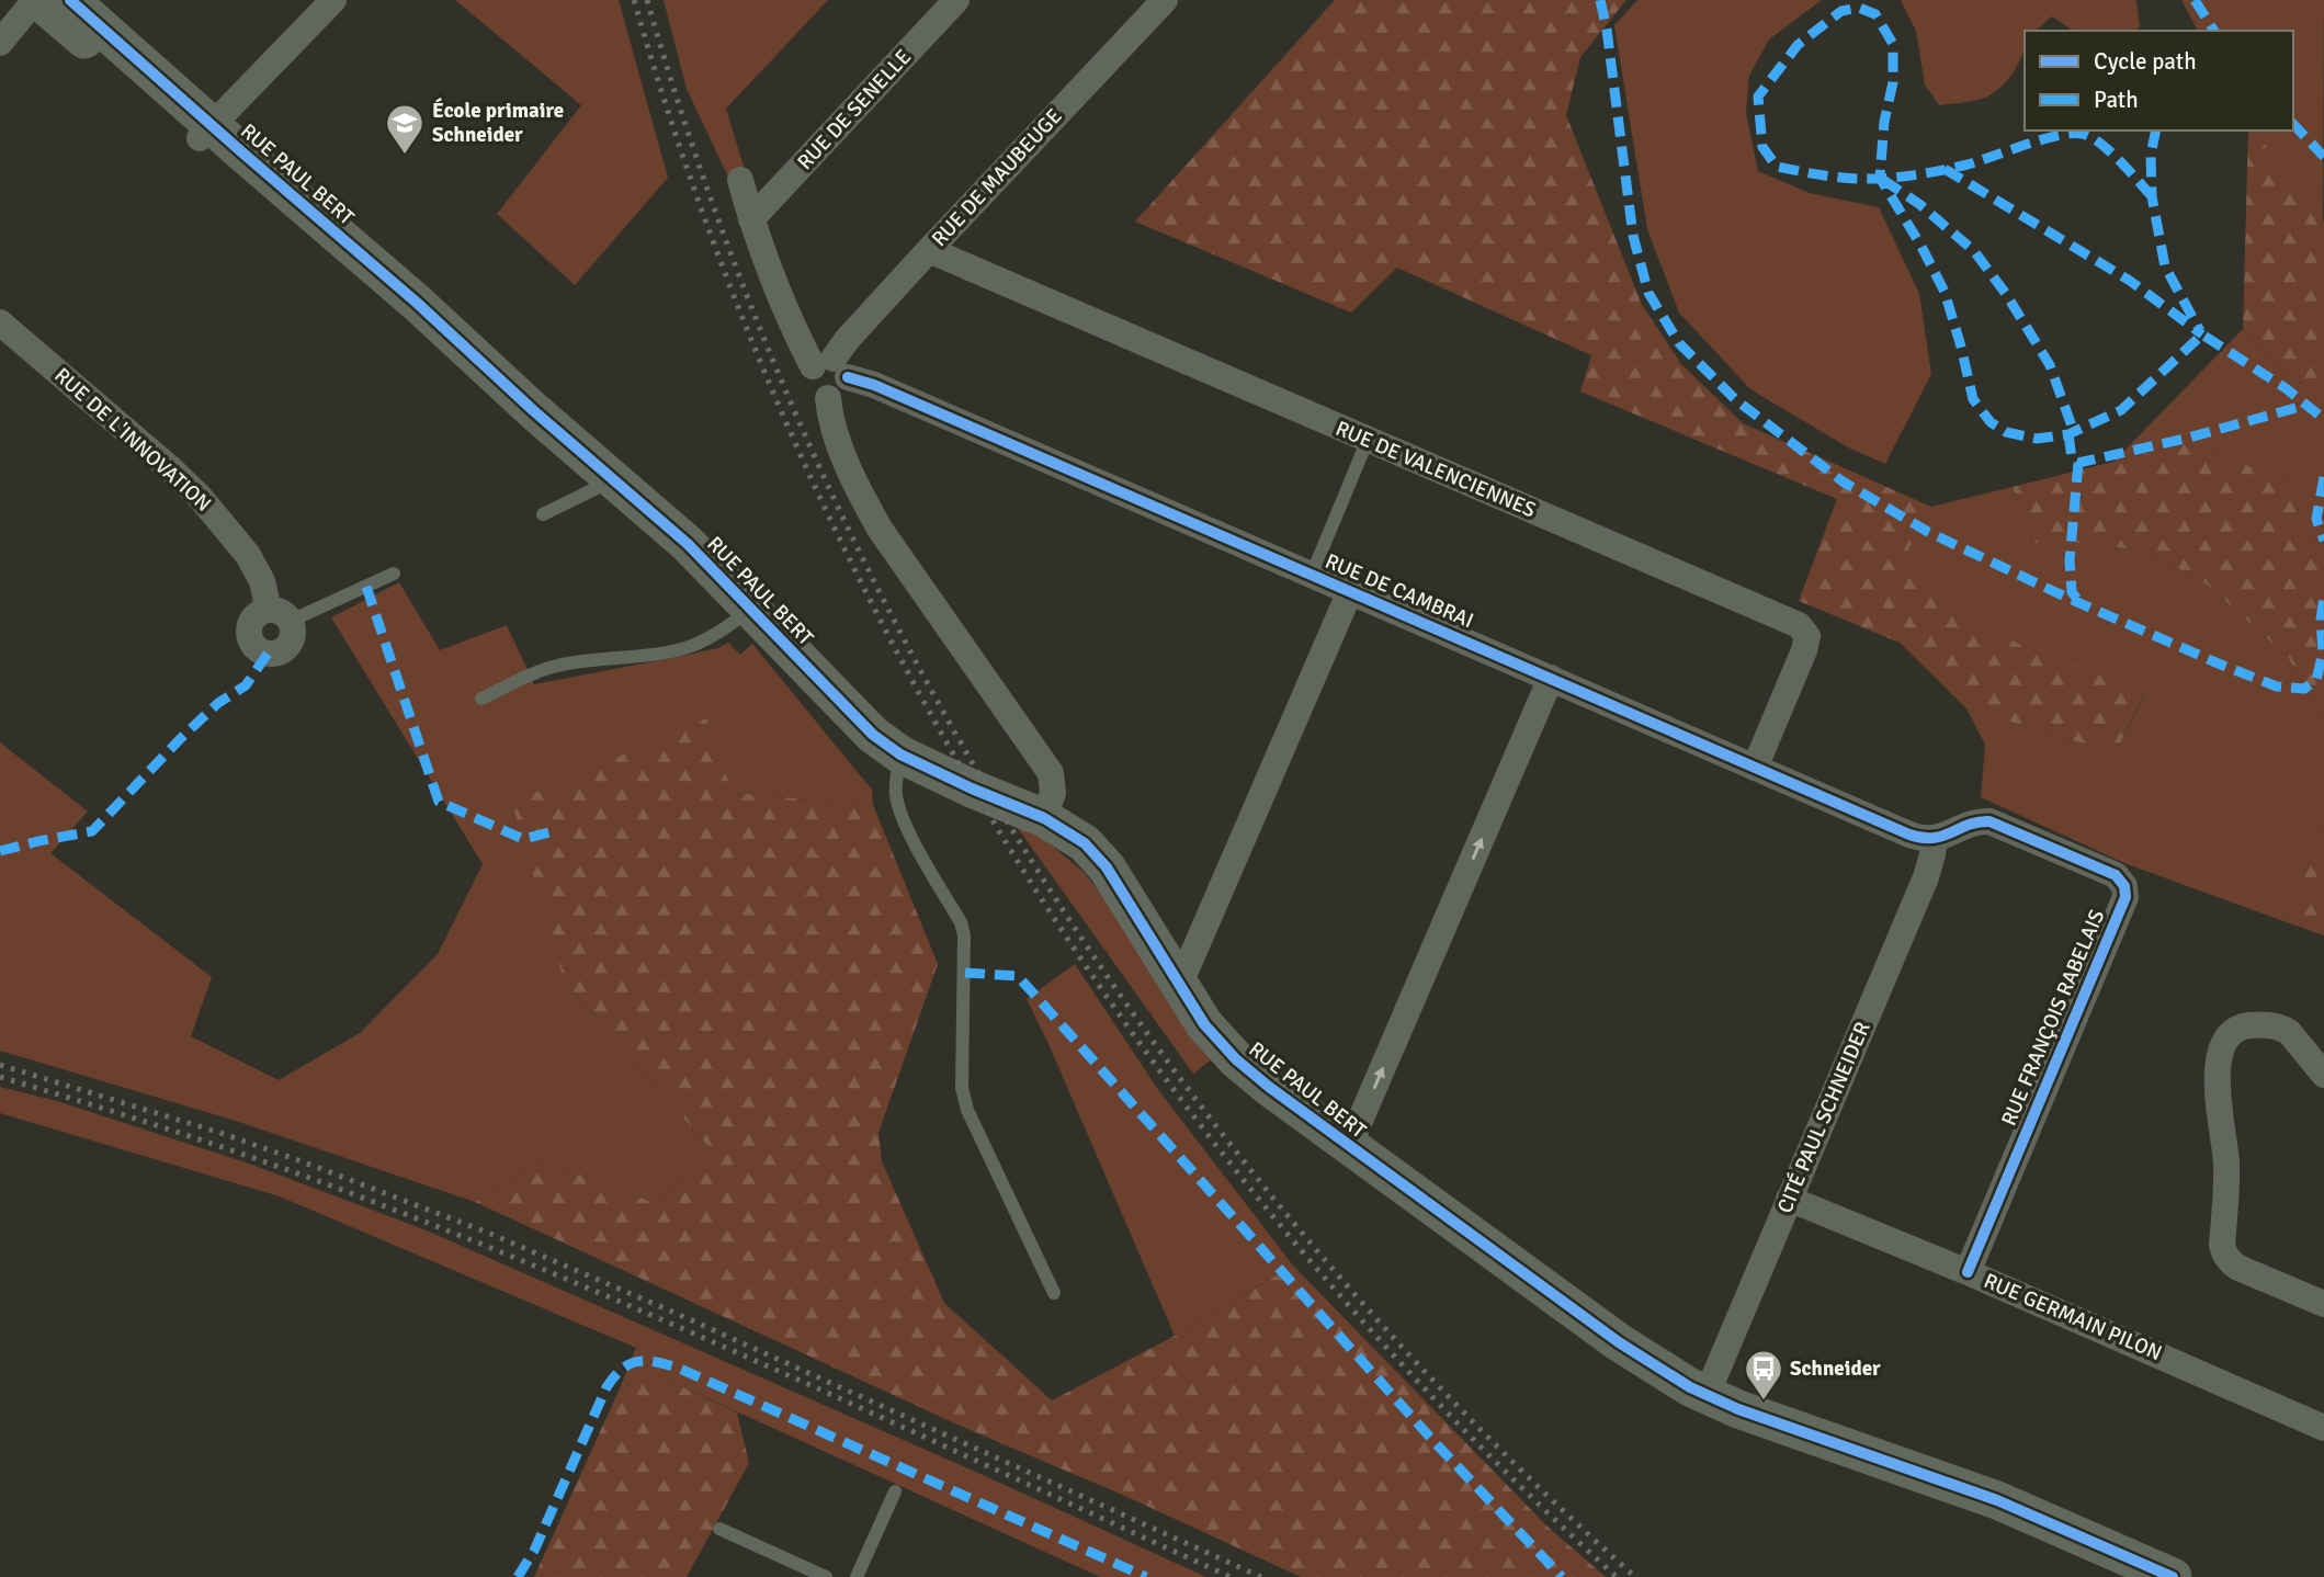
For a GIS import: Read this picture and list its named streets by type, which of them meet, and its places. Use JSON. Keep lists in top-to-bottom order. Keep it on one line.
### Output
{"streets":{"street":["RUE DE SENELLE","RUE PAUL BERT","RUE DE MAUBEUGE","RUE DE L'INNOVATION","RUE DE VALENCIENNES","RUE DE CAMBRAI","RUE FRANÇOIS RABELAIS","CITÉ PAUL SCHNEIDER","RUE GERMAIN PILON"]},"crossings":[["RUE PAUL BERT","CITÉ PAUL SCHNEIDER"],["RUE DE MAUBEUGE","RUE DE VALENCIENNES"],["RUE DE MAUBEUGE","RUE DE CAMBRAI"],["RUE DE VALENCIENNES","RUE DE CAMBRAI"],["RUE DE CAMBRAI","RUE FRANÇOIS RABELAIS"],["RUE DE CAMBRAI","CITÉ PAUL SCHNEIDER"],["RUE FRANÇOIS RABELAIS","CITÉ PAUL SCHNEIDER"],["RUE FRANÇOIS RABELAIS","RUE GERMAIN PILON"],["CITÉ PAUL SCHNEIDER","RUE GERMAIN PILON"]],"places":{"school or university":["École primaire Schneider"],"bus stop":["Schneider"]},"legend":["Cycle path","Path"]}
